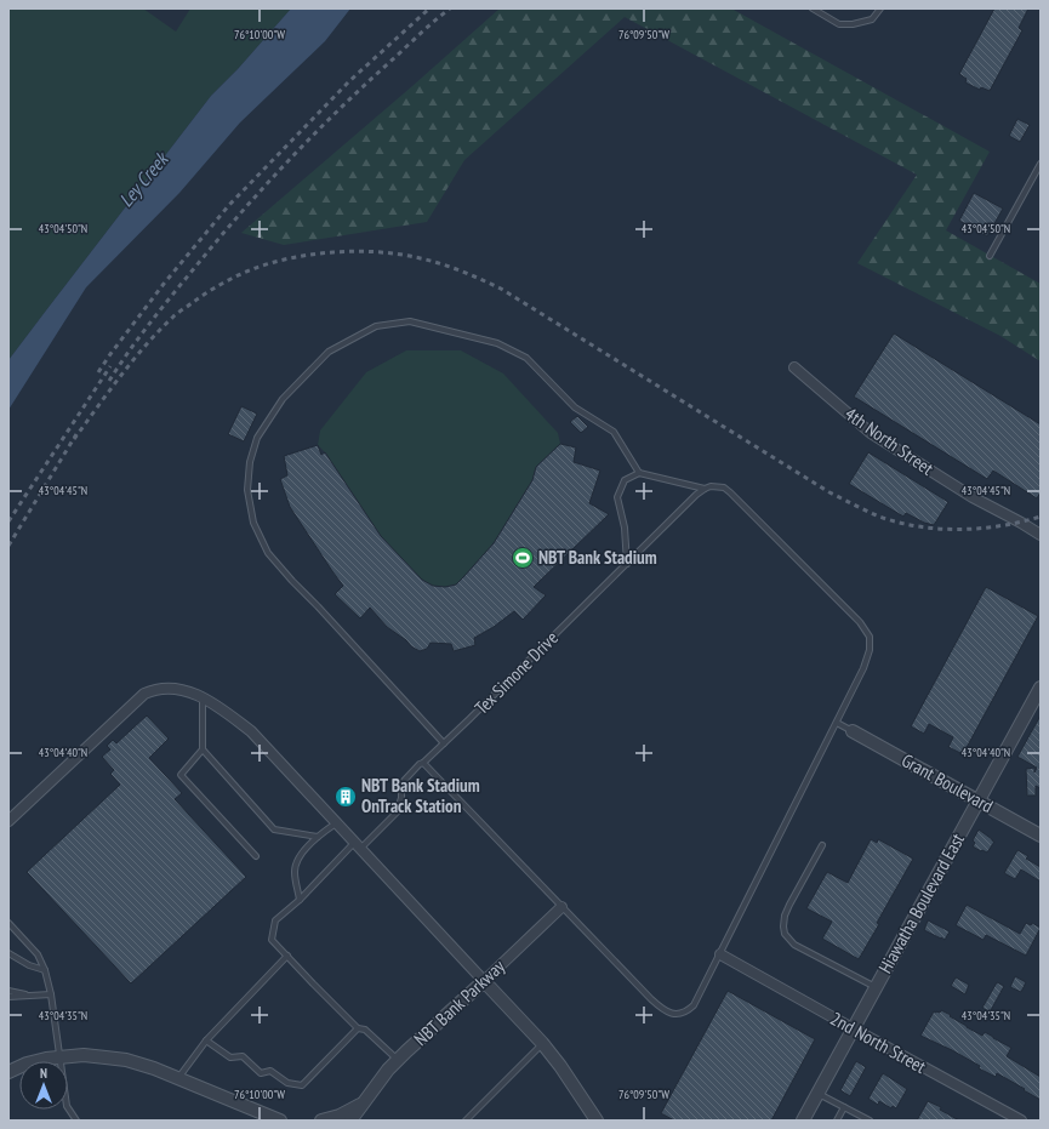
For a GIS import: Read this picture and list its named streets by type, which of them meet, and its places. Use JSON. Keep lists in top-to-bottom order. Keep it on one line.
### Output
{"streets":{"street":["4th North Street","Grant Boulevard","Hiawatha Boulevard East","NBT Bank Parkway","2nd North Street"],"lane":["Tex Simone Drive"]},"crossings":[["Grant Boulevard","Hiawatha Boulevard East"],["Hiawatha Boulevard East","2nd North Street"]],"water":["Ley Creek"],"places":{"sports":["NBT Bank Stadium"],"building":["NBT Bank Stadium OnTrack Station"]},"north":"top","coordinates":["76°10'00\"W","76°09'50\"W","43°04'50\"N","43°04'45\"N","43°04'40\"N","43°04'35\"N"]}
